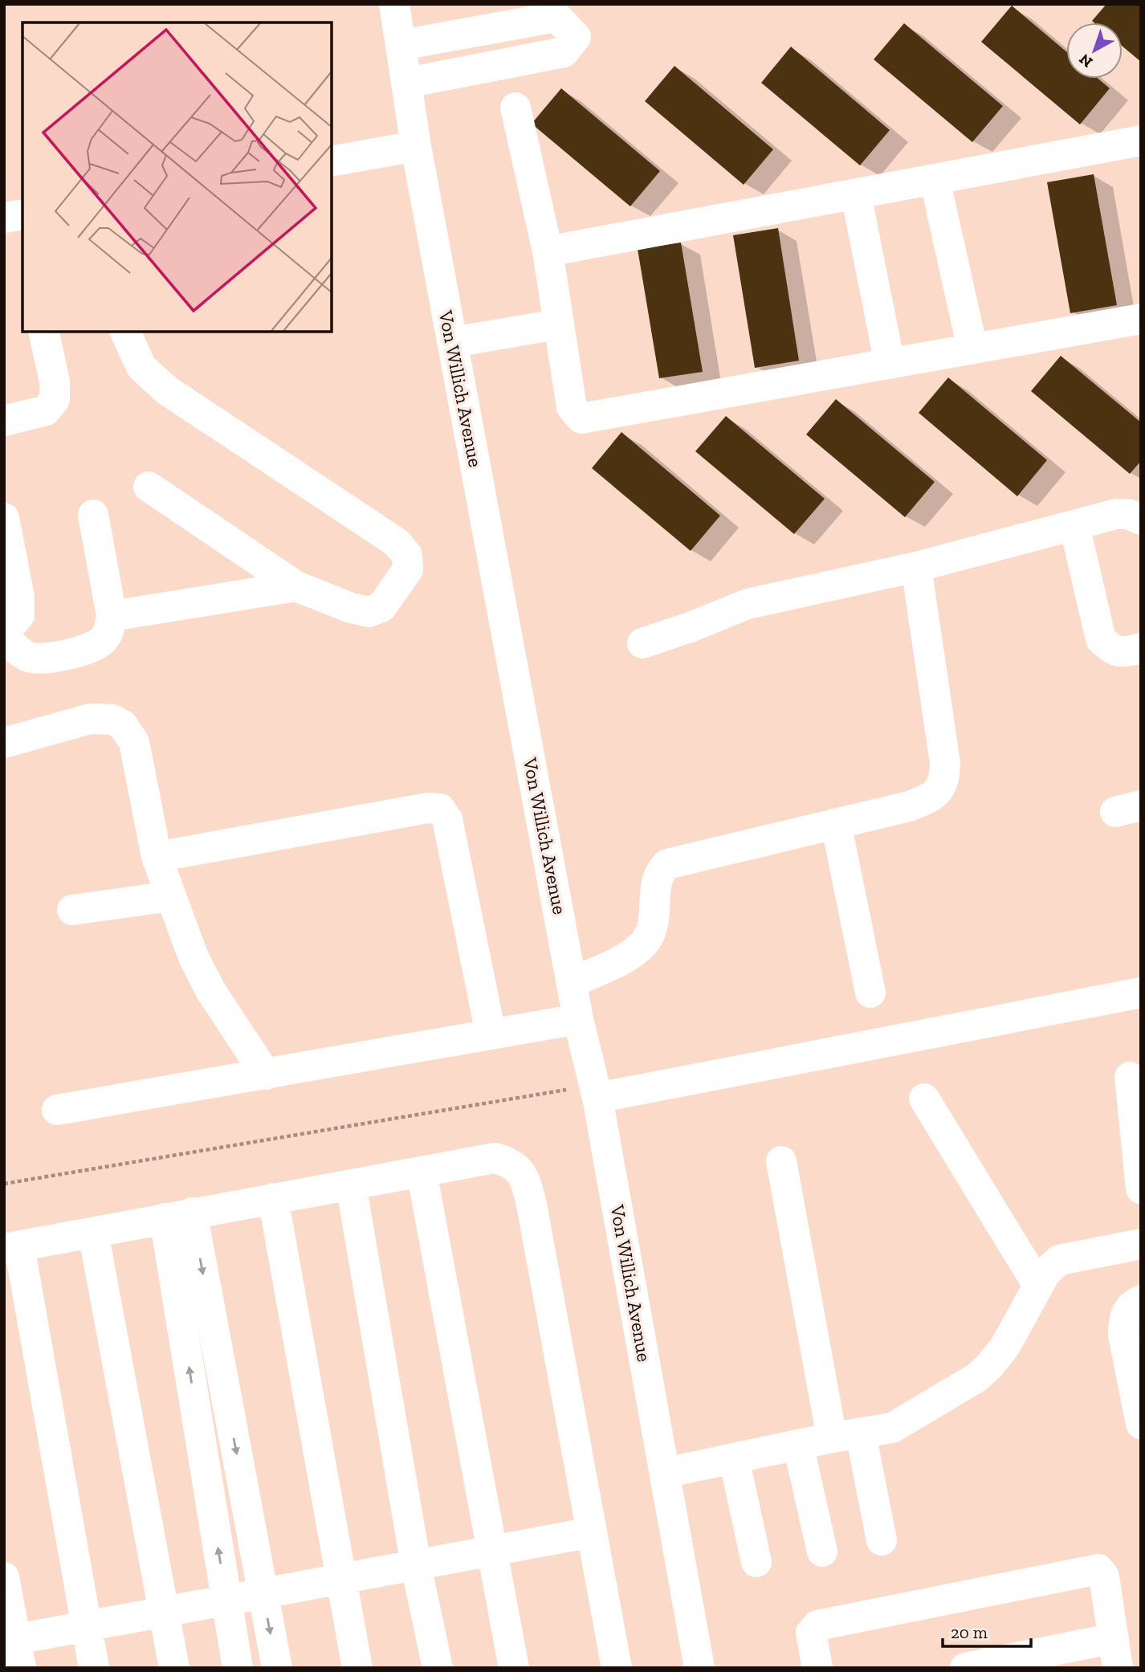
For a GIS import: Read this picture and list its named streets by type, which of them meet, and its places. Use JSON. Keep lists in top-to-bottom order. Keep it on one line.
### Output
{"streets":{"street":["Von Willich Avenue"]},"scale_bar":"20 m","north":"bottom left"}
